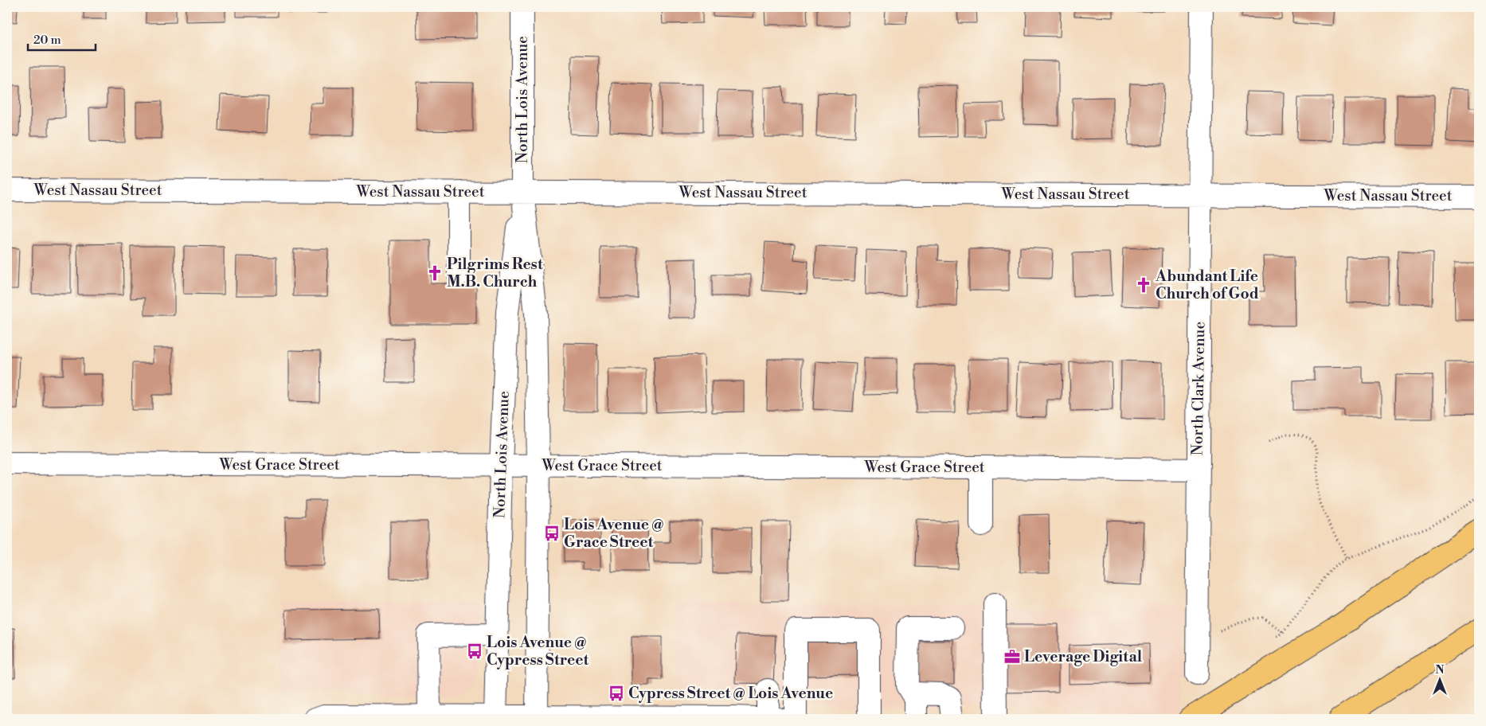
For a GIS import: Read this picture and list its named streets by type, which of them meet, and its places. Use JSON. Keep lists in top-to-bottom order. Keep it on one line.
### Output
{"streets":{"street":["North Lois Avenue","West Nassau Street","North Clark Avenue","West Grace Street"]},"crossings":[["North Lois Avenue","West Nassau Street"],["North Lois Avenue","West Grace Street"],["West Nassau Street","North Clark Avenue"],["North Clark Avenue","West Grace Street"]],"places":{"church":["Pilgrims Rest M.B. Church","Abundant Life Church of God"],"bus stop":["Lois Avenue @ Grace Street","Lois Avenue @ Cypress Street","Cypress Street @ Lois Avenue"],"office":["Leverage Digital"]},"scale_bar":"20 m","north":"top"}
